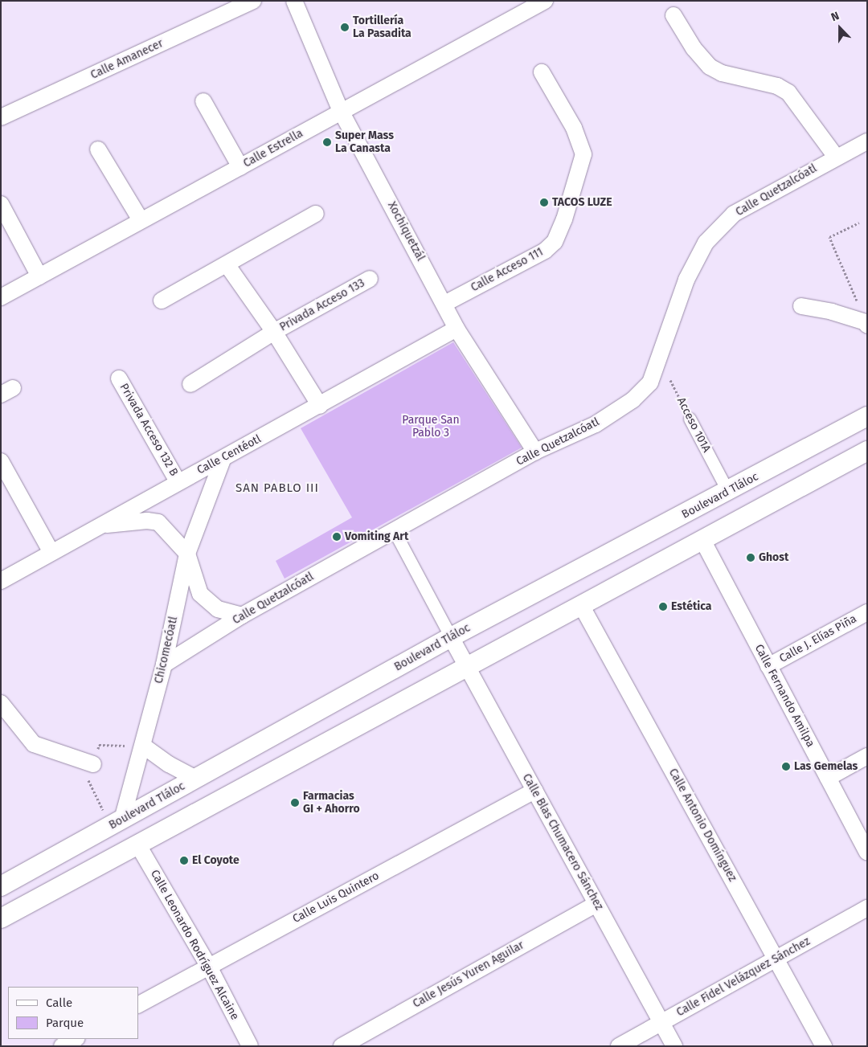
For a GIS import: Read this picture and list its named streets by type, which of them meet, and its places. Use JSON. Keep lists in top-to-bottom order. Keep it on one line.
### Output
{"streets":{"street":["Calle Amanecer","Calle Estrella","Calle Quetzalcóatl","Xochiquetzál","Calle Acceso 111","Privada Acceso 133","Acceso 101A","Privada Acceso 132 B","Calle Centéotl","Boulevard Tláloc","Calle J. Elías Piña","Chicomecóatl","Calle Fernando Amilpa","Calle Antonio Domínguez","Calle Blas Chumacero Sánchez","Calle Luis Quintero","Calle Leonardo Rodríguez Alcaine","Calle Jesús Yuren Aguilar","Calle Fidel Velázquez Sánchez"]},"crossings":[["Calle Estrella","Xochiquetzál"],["Calle Quetzalcóatl","Xochiquetzál"],["Calle Quetzalcóatl","Acceso 101A"],["Calle Quetzalcóatl","Chicomecóatl"],["Xochiquetzál","Calle Acceso 111"],["Xochiquetzál","Calle Centéotl"],["Privada Acceso 133","Calle Centéotl"],["Acceso 101A","Boulevard Tláloc"],["Privada Acceso 132 B","Calle Centéotl"],["Calle Centéotl","Chicomecóatl"],["Boulevard Tláloc","Chicomecóatl"],["Boulevard Tláloc","Calle Blas Chumacero Sánchez"],["Calle J. Elías Piña","Calle Fernando Amilpa"],["Calle Antonio Domínguez","Calle Fidel Velázquez Sánchez"],["Calle Blas Chumacero Sánchez","Calle Luis Quintero"],["Calle Blas Chumacero Sánchez","Calle Jesús Yuren Aguilar"],["Calle Blas Chumacero Sánchez","Calle Fidel Velázquez Sánchez"],["Calle Luis Quintero","Calle Leonardo Rodríguez Alcaine"]],"districts":["SAN PABLO III"],"parks":["Parque San Pablo 3"],"places":["Tortillería La Pasadita","Super Mass La Canasta","TACOS LUZE","Vomiting Art","Ghost","Estética","Las Gemelas","Farmacias GI + Ahorro","El Coyote"],"legend":["Calle","Parque"],"north":"top"}
